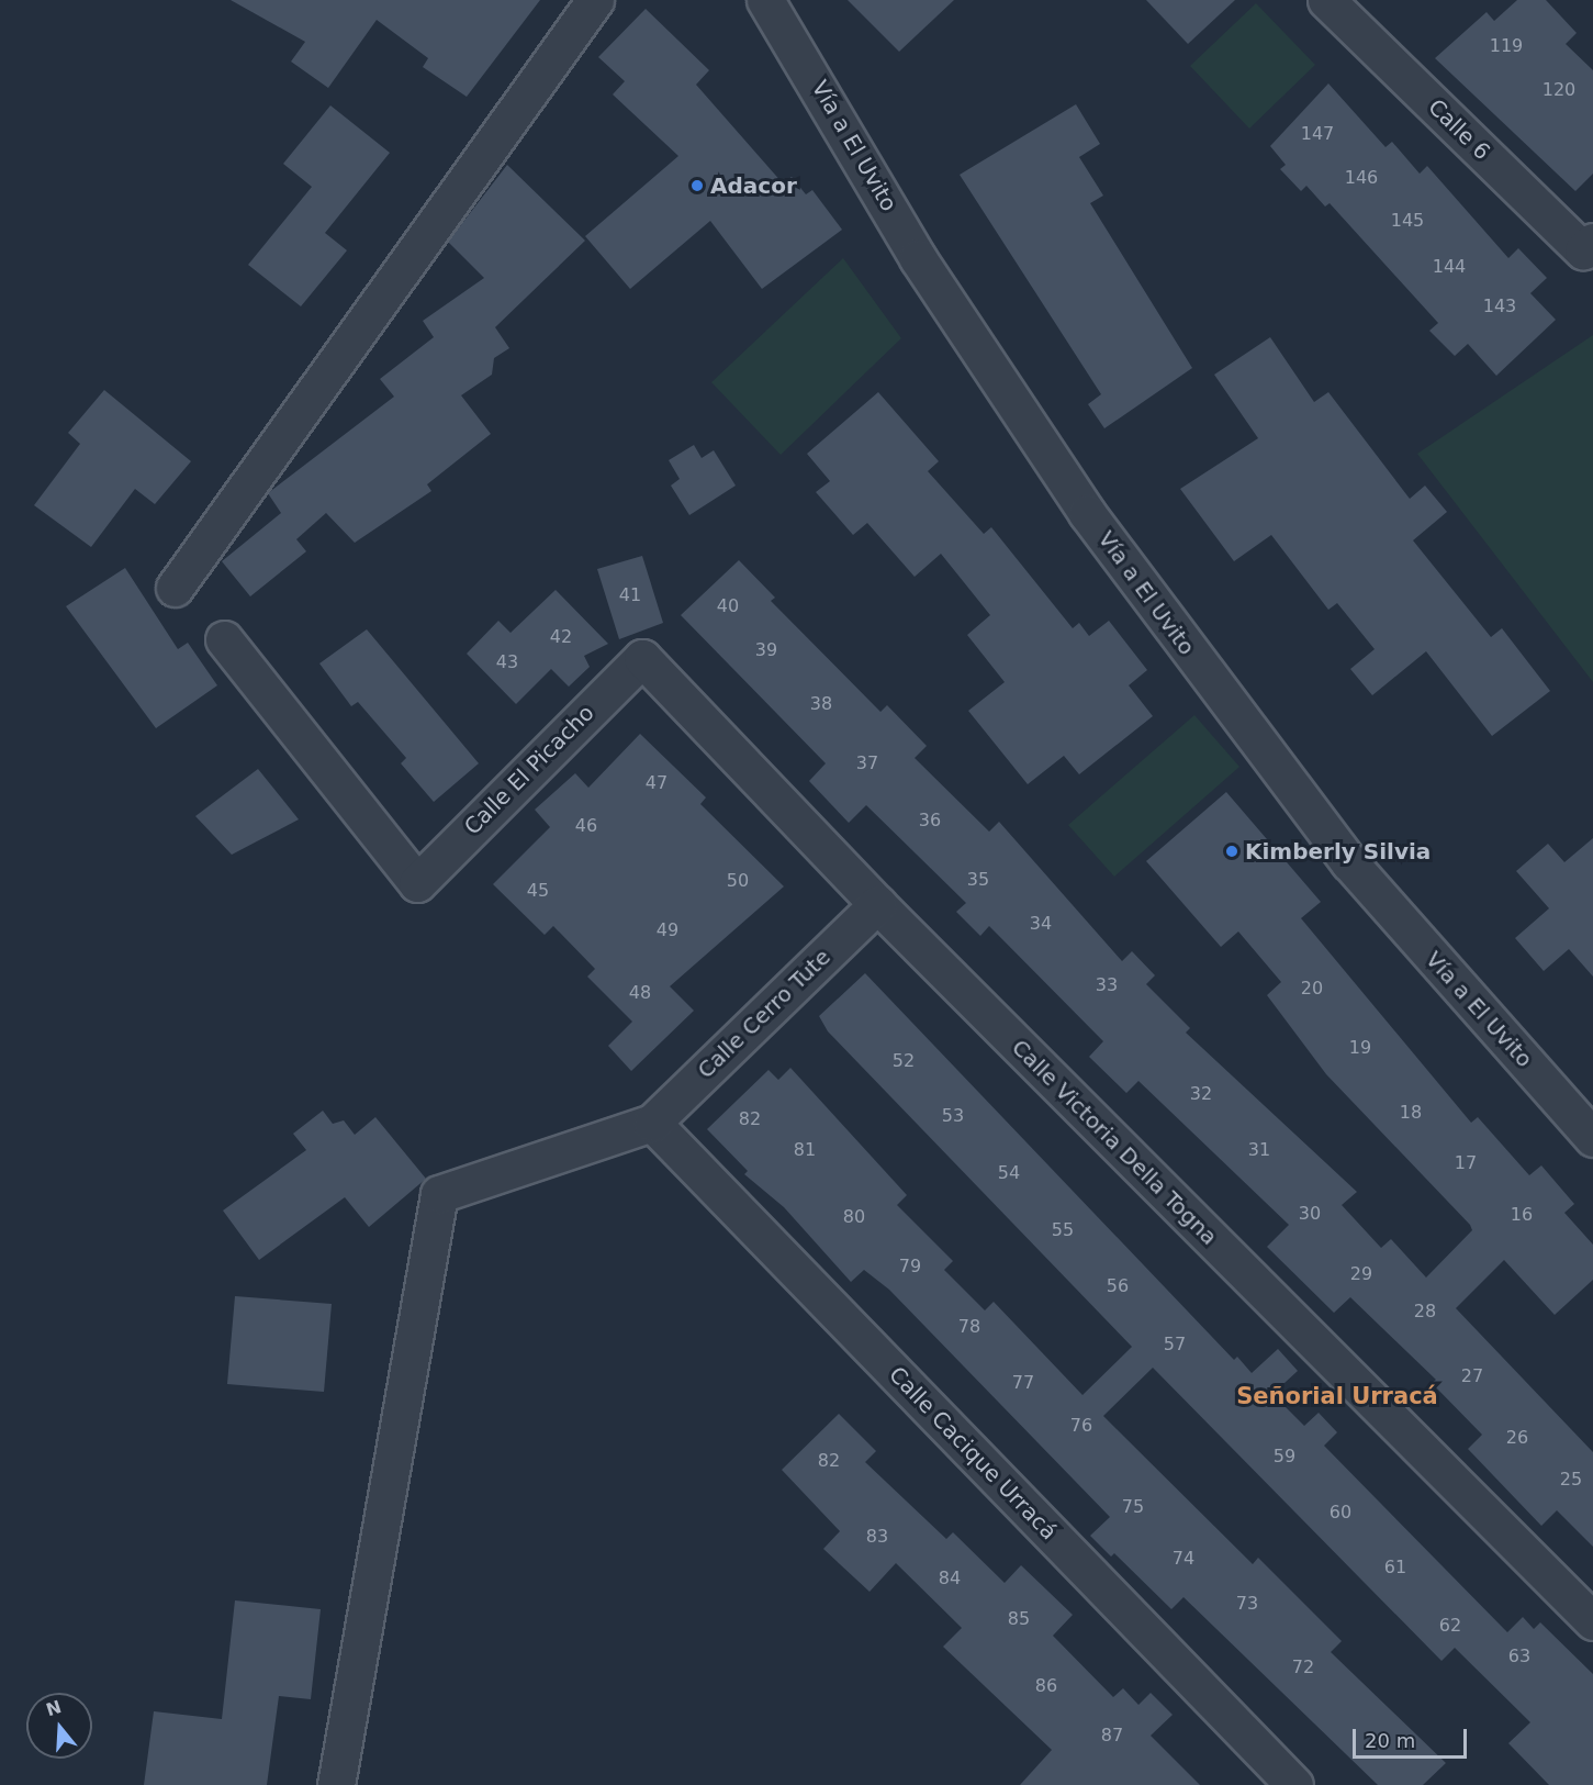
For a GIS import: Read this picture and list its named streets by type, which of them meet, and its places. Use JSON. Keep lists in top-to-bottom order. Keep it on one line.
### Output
{"streets":{"street":["Calle 6","Vía a El Uvito","Calle El Picacho","Calle Cerro Tute","Calle Victoria Della Togna","Calle Cacique Urracá"]},"crossings":[["Calle El Picacho","Calle Victoria Della Togna"],["Calle Cerro Tute","Calle Victoria Della Togna"],["Calle Cerro Tute","Calle Cacique Urracá"]],"districts":["Señorial Urracá"],"places":["Adacor","Kimberly Silvia"],"house_numbers":["119","120","147","146","145","144","143","41","40","42","39","43","38","37","47","36","46","35","50","45","34","49","33","20","48","19","52","32","18","53","82","81","31","17","54","30","16","80","55","79","29","56","28","78","57","27","77","76","26","59","82","25","75","60","83","74","61","84","73","85","62","63","72","86","87"],"scale_bar":"20 m","north":"top"}
